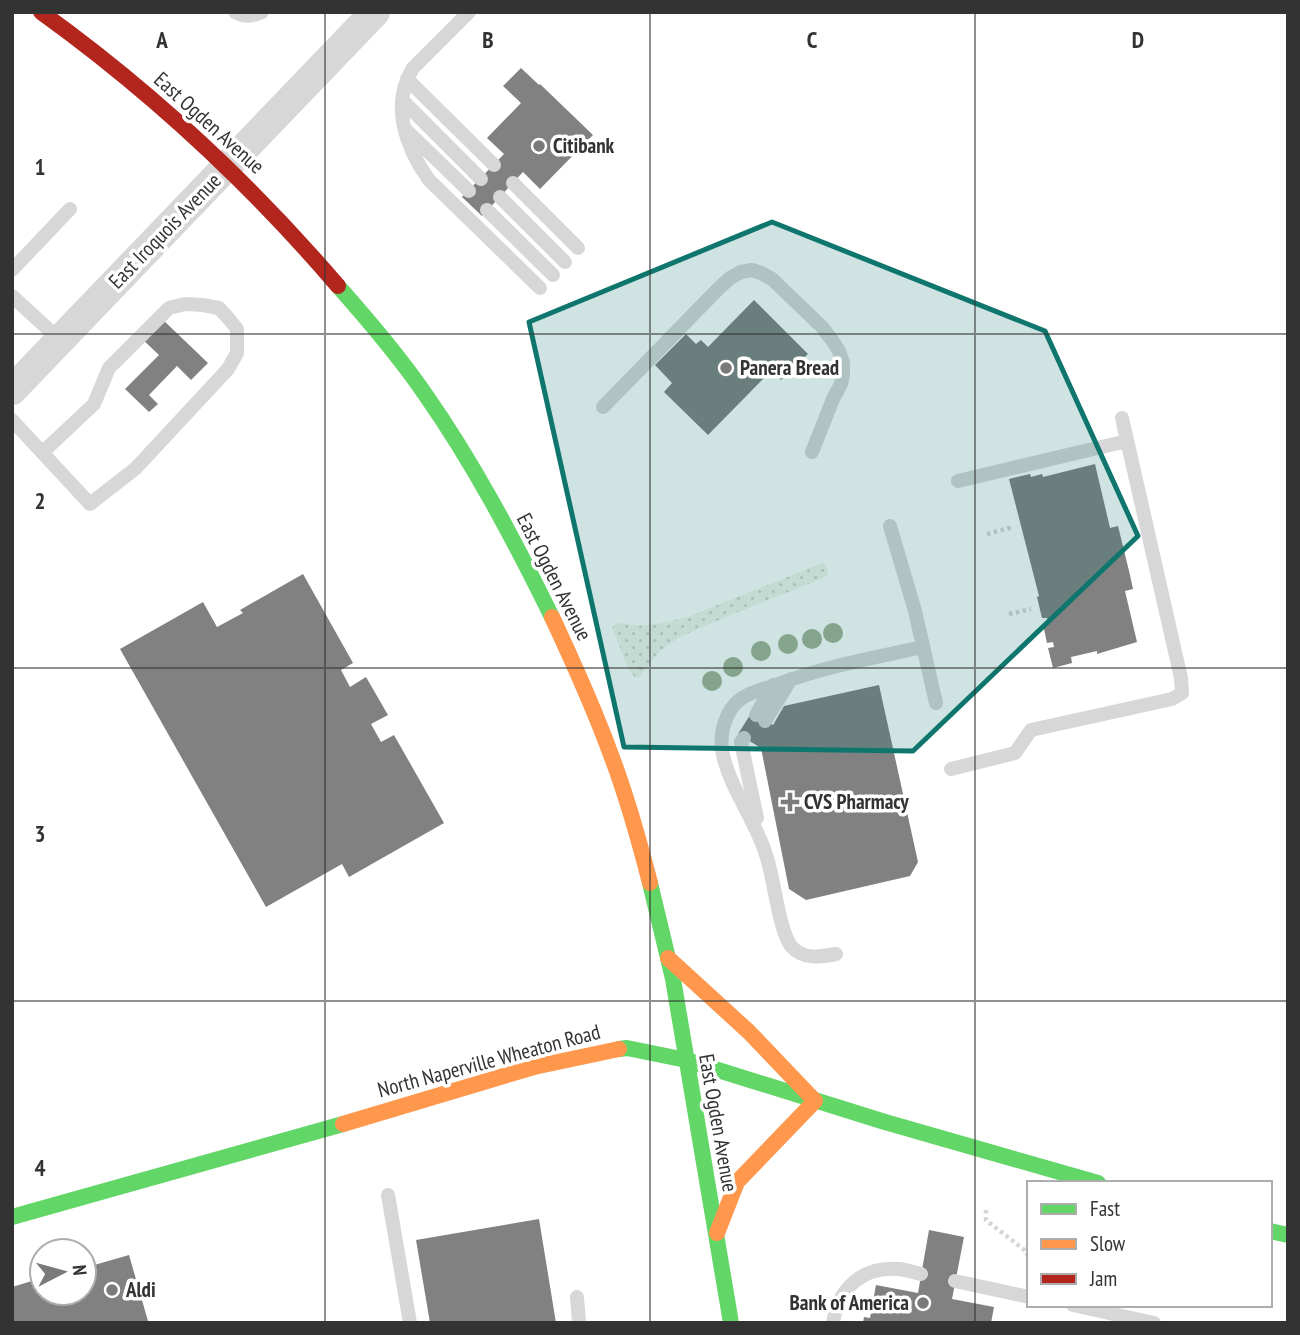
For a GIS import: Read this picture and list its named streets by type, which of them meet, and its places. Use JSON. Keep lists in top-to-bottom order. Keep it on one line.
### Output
{"streets":{"main road":["East Ogden Avenue","North Naperville Wheaton Road"],"street":["East Iroquois Avenue"]},"crossings":[["East Ogden Avenue","East Iroquois Avenue"],["East Ogden Avenue","North Naperville Wheaton Road"]],"places":{"other":["Citibank","Panera Bread","Aldi","Bank of America"],"health":["CVS Pharmacy"]},"legend":["Fast","Slow","Jam"],"north":"right","grid":{"columns":["A","B","C","D"],"rows":["1","2","3","4"]}}
